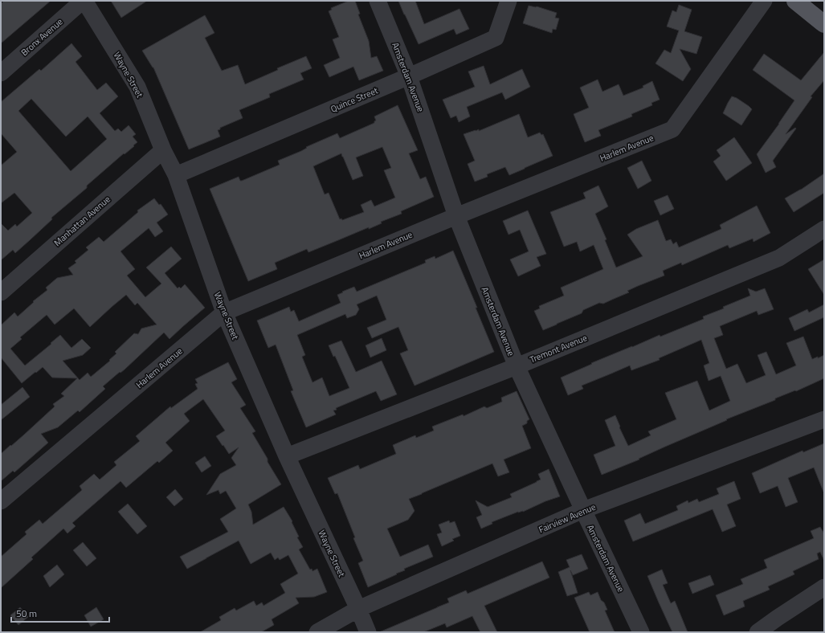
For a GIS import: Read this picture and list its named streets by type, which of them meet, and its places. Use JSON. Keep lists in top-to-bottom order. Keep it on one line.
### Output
{"streets":{"street":["Bronx Avenue","Wayne Street","Amsterdam Avenue","Quince Street","Harlem Avenue","Manhattan Avenue","Tremont Avenue","Fairview Avenue"]},"crossings":[["Bronx Avenue","Wayne Street"],["Wayne Street","Quince Street"],["Wayne Street","Harlem Avenue"],["Wayne Street","Manhattan Avenue"],["Wayne Street","Tremont Avenue"],["Wayne Street","Fairview Avenue"],["Amsterdam Avenue","Quince Street"],["Amsterdam Avenue","Harlem Avenue"],["Amsterdam Avenue","Tremont Avenue"],["Amsterdam Avenue","Fairview Avenue"]],"scale_bar":"50 m"}
